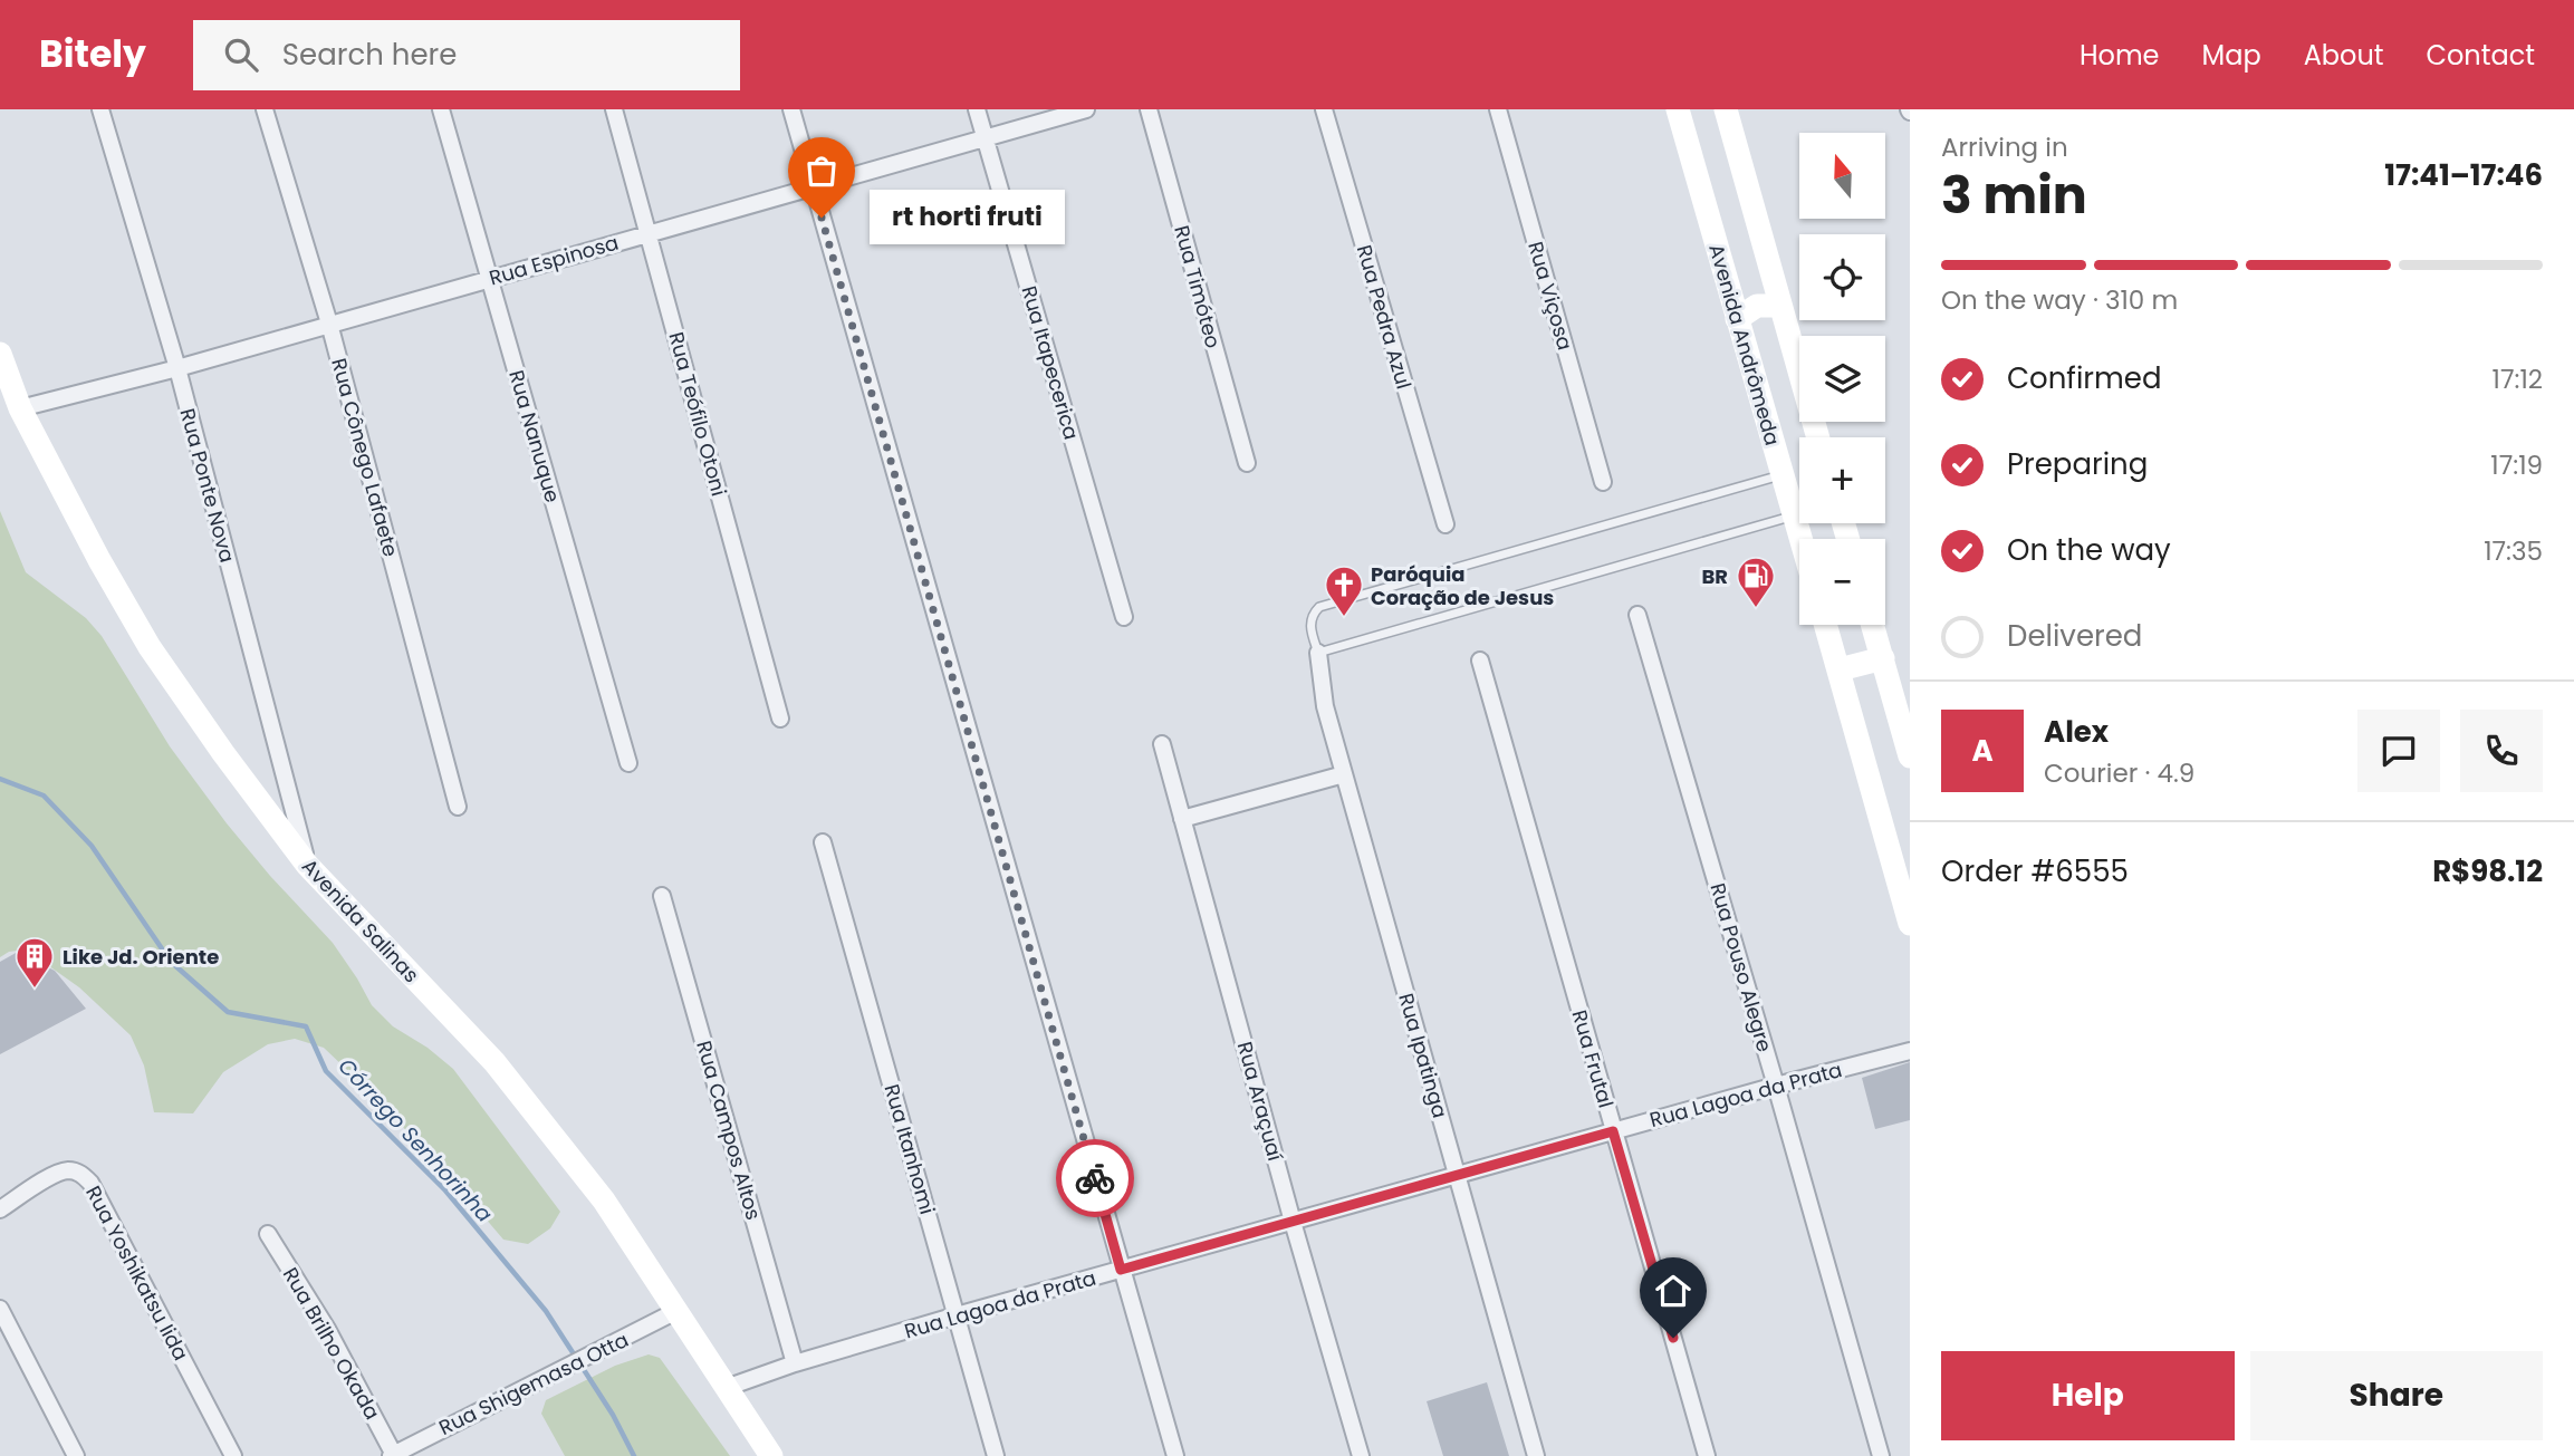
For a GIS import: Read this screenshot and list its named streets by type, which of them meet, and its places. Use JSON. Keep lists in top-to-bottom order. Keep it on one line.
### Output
{"streets":{"main road":["Avenida Andrômeda","Avenida Salinas"],"street":["Rua Espinosa","Rua Timóteo","Rua Viçosa","Rua Pedra Azul","Rua Itapecerica","Rua Teófilo Otoni","Rua Nanuque","Rua Cônego Lafaete","Rua Ponte Nova","Rua Pouso Alegre","Rua Ipatinga","Rua Frutal","Rua Lagoa da Prata","Rua Araçuaí","Rua Campos Altos","Rua Itanhomi","Rua Yoshikatsu Iida","Rua Brilho Okada","Rua Shigemasa Otta"]},"crossings":[["Rua Espinosa","Rua Itapecerica"],["Rua Espinosa","Rua Teófilo Otoni"],["Rua Espinosa","Rua Nanuque"],["Rua Espinosa","Rua Cônego Lafaete"],["Rua Espinosa","Rua Ponte Nova"],["Rua Espinosa","Avenida Salinas"],["Rua Ponte Nova","Avenida Salinas"],["Avenida Salinas","Rua Lagoa da Prata"],["Avenida Salinas","Rua Shigemasa Otta"],["Rua Pouso Alegre","Rua Lagoa da Prata"],["Rua Ipatinga","Rua Lagoa da Prata"],["Rua Frutal","Rua Lagoa da Prata"],["Rua Lagoa da Prata","Rua Araçuaí"],["Rua Lagoa da Prata","Rua Campos Altos"],["Rua Lagoa da Prata","Rua Itanhomi"],["Rua Brilho Okada","Rua Shigemasa Otta"]],"water":["Córrego Senhorinha"],"places":{"other":["rt horti fruti"],"fuel station":["BR"],"church":["Paróquia Coração de Jesus"],"building":["Like Jd. Oriente"]},"north":"top","page":{"header":"Bitely","search":"Search here","nav":["Home","Map","About","Contact"],"heading":["3 min","Arriving in","17:41–17:46"],"panel":["Alex","Courier · 4.9","Order #6555","R$98.12"],"map_buttons":["+","−"],"bubble":"rt horti fruti","bar":"On the way · 310 m","list":[["Confirmed","17:12"],["Preparing","17:19"],["On the way","17:35"],"Delivered"],"round":"A","buttons":["Help","Share"]}}
